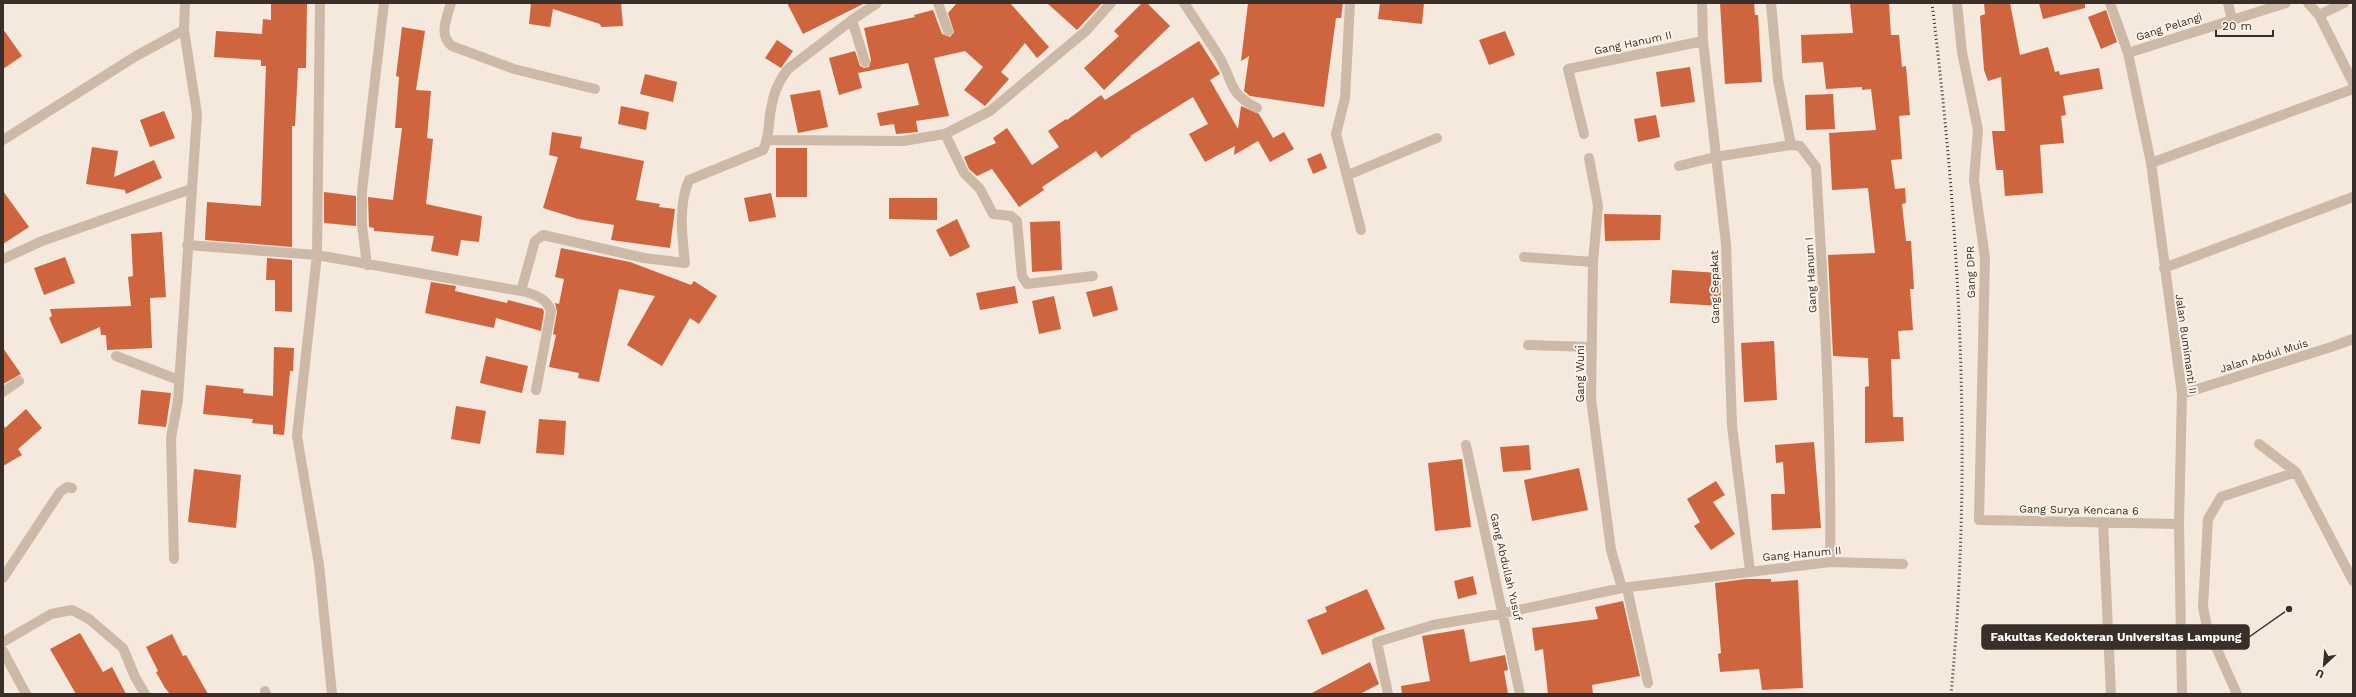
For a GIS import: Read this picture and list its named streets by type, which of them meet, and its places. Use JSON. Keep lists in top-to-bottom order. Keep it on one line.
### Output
{"streets":{"street":["Gang Pelangi","Gang Hanum II","Gang DPR","Gang Hanum I","Gang Sepakat","Jalan Bumimanti II","Jalan Abdul Muis","Gang Wuni","Gang Surya Kencana 6","Gang Abdullah Yusuf"]},"crossings":[["Gang Pelangi","Jalan Bumimanti II"],["Gang Hanum II","Gang Hanum I"],["Gang Hanum II","Gang Sepakat"],["Gang Hanum II","Gang Wuni"],["Gang Hanum II","Gang Abdullah Yusuf"],["Gang DPR","Gang Surya Kencana 6"],["Jalan Bumimanti II","Jalan Abdul Muis"],["Jalan Bumimanti II","Gang Surya Kencana 6"]],"places":["Fakultas Kedokteran Universitas Lampung"],"scale_bar":"20 m","north":"bottom left"}
